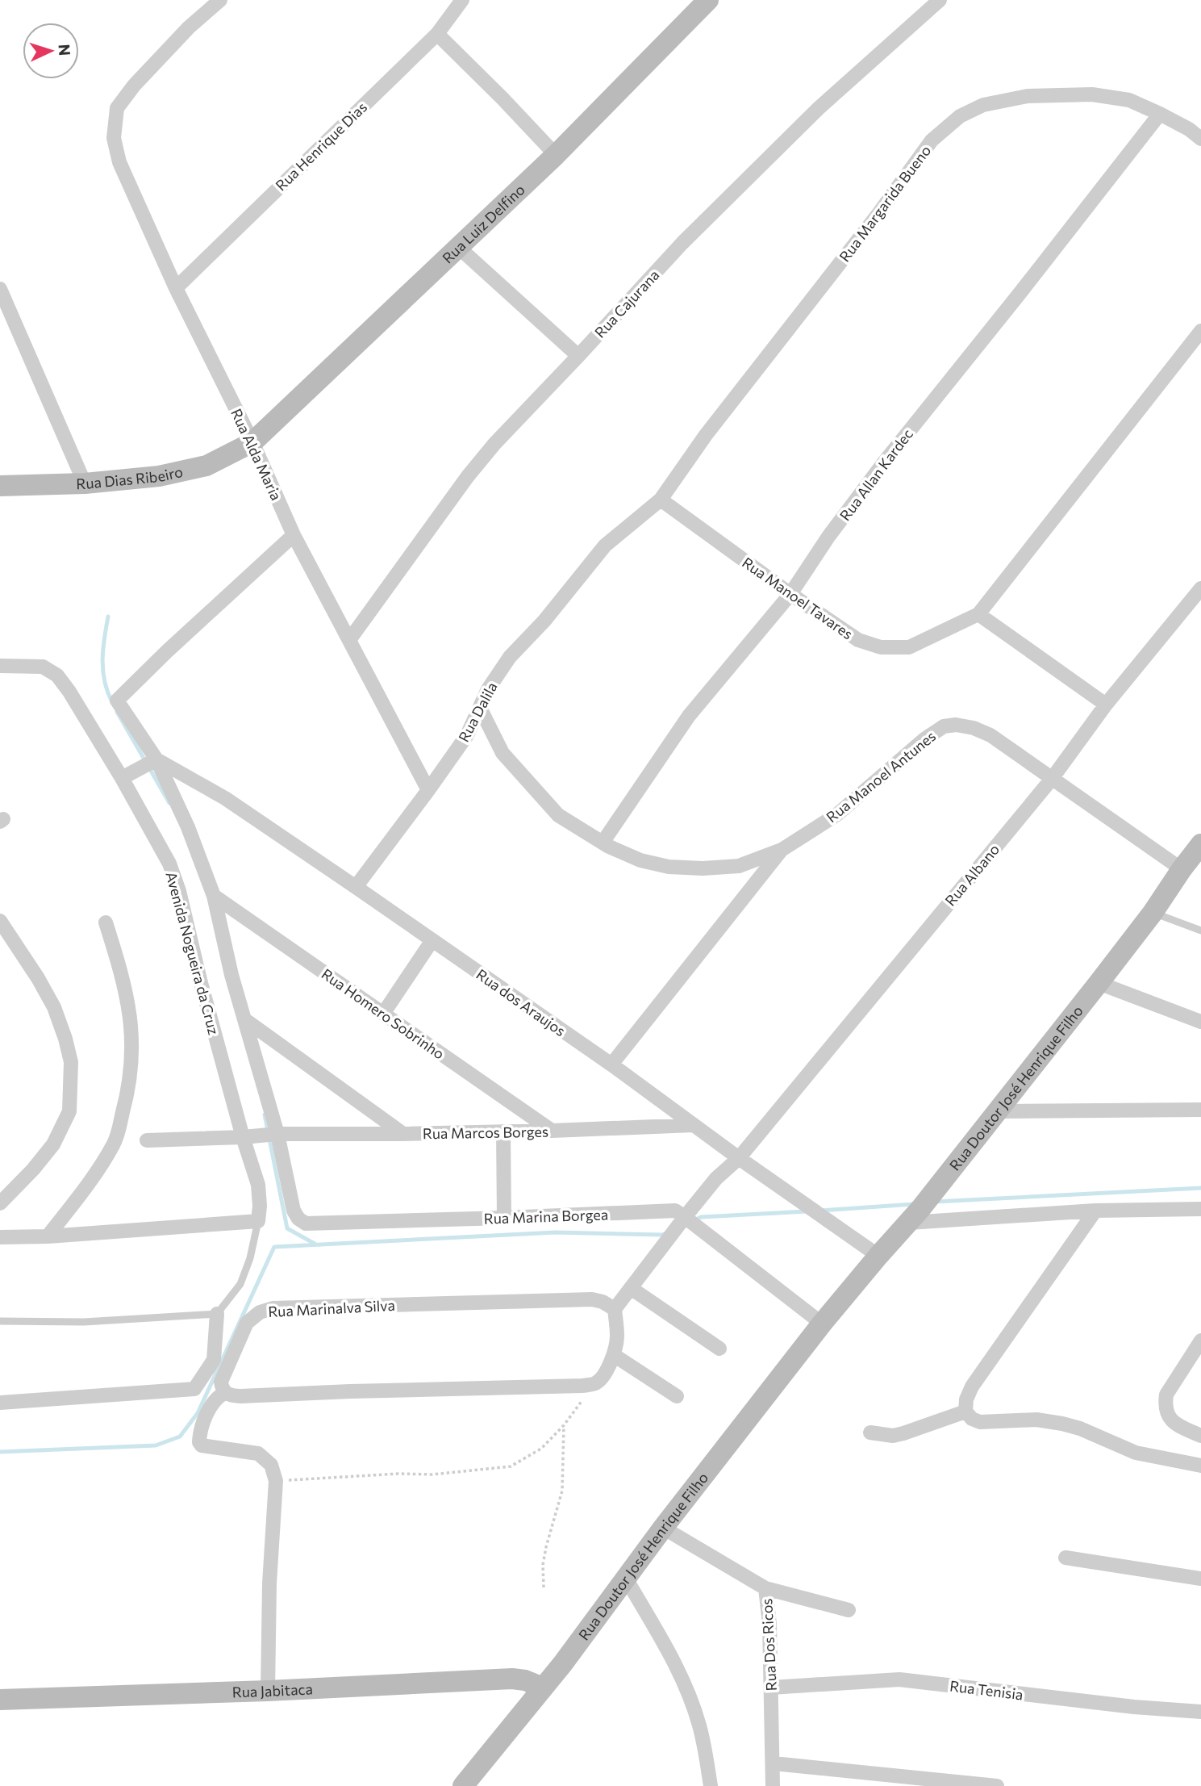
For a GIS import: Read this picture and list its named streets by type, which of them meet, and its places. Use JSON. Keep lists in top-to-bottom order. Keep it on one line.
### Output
{"streets":{"street":["Rua Henrique Dias","Rua Margarida Bueno","Rua Luiz Delfino","Rua Cajurana","Rua Alda Maria","Rua Allan Kardec","Rua Dias Ribeiro","Rua Manoel Tavares","Rua Dalila","Rua Manoel Antunes","Rua Albano","Avenida Nogueira da Cruz","Rua dos Araujos","Rua Homero Sobrinho","Rua Doutor José Henrique Filho","Rua Marcos Borges","Rua Marina Borgea","Rua Marinalva Silva","Rua Dos Ricos","Rua Jabitaca","Rua Tenisia"]},"crossings":[["Rua Henrique Dias","Rua Alda Maria"],["Rua Margarida Bueno","Rua Allan Kardec"],["Rua Margarida Bueno","Rua Manoel Tavares"],["Rua Margarida Bueno","Rua Dalila"],["Rua Luiz Delfino","Rua Alda Maria"],["Rua Luiz Delfino","Rua Dias Ribeiro"],["Rua Cajurana","Rua Alda Maria"],["Rua Alda Maria","Rua Dias Ribeiro"],["Rua Alda Maria","Rua Dalila"],["Rua Allan Kardec","Rua Manoel Tavares"],["Rua Allan Kardec","Rua Manoel Antunes"],["Rua Manoel Tavares","Rua Dalila"],["Rua Dalila","Rua Manoel Antunes"],["Rua Dalila","Rua dos Araujos"],["Rua Manoel Antunes","Rua Albano"],["Rua Manoel Antunes","Rua Doutor José Henrique Filho"],["Rua Albano","Rua dos Araujos"],["Avenida Nogueira da Cruz","Rua Marcos Borges"],["Rua dos Araujos","Rua Doutor José Henrique Filho"],["Rua dos Araujos","Rua Marcos Borges"],["Rua Homero Sobrinho","Rua Marcos Borges"],["Rua Doutor José Henrique Filho","Rua Dos Ricos"],["Rua Doutor José Henrique Filho","Rua Jabitaca"],["Rua Marcos Borges","Rua Marina Borgea"],["Rua Dos Ricos","Rua Tenisia"]],"north":"right"}
